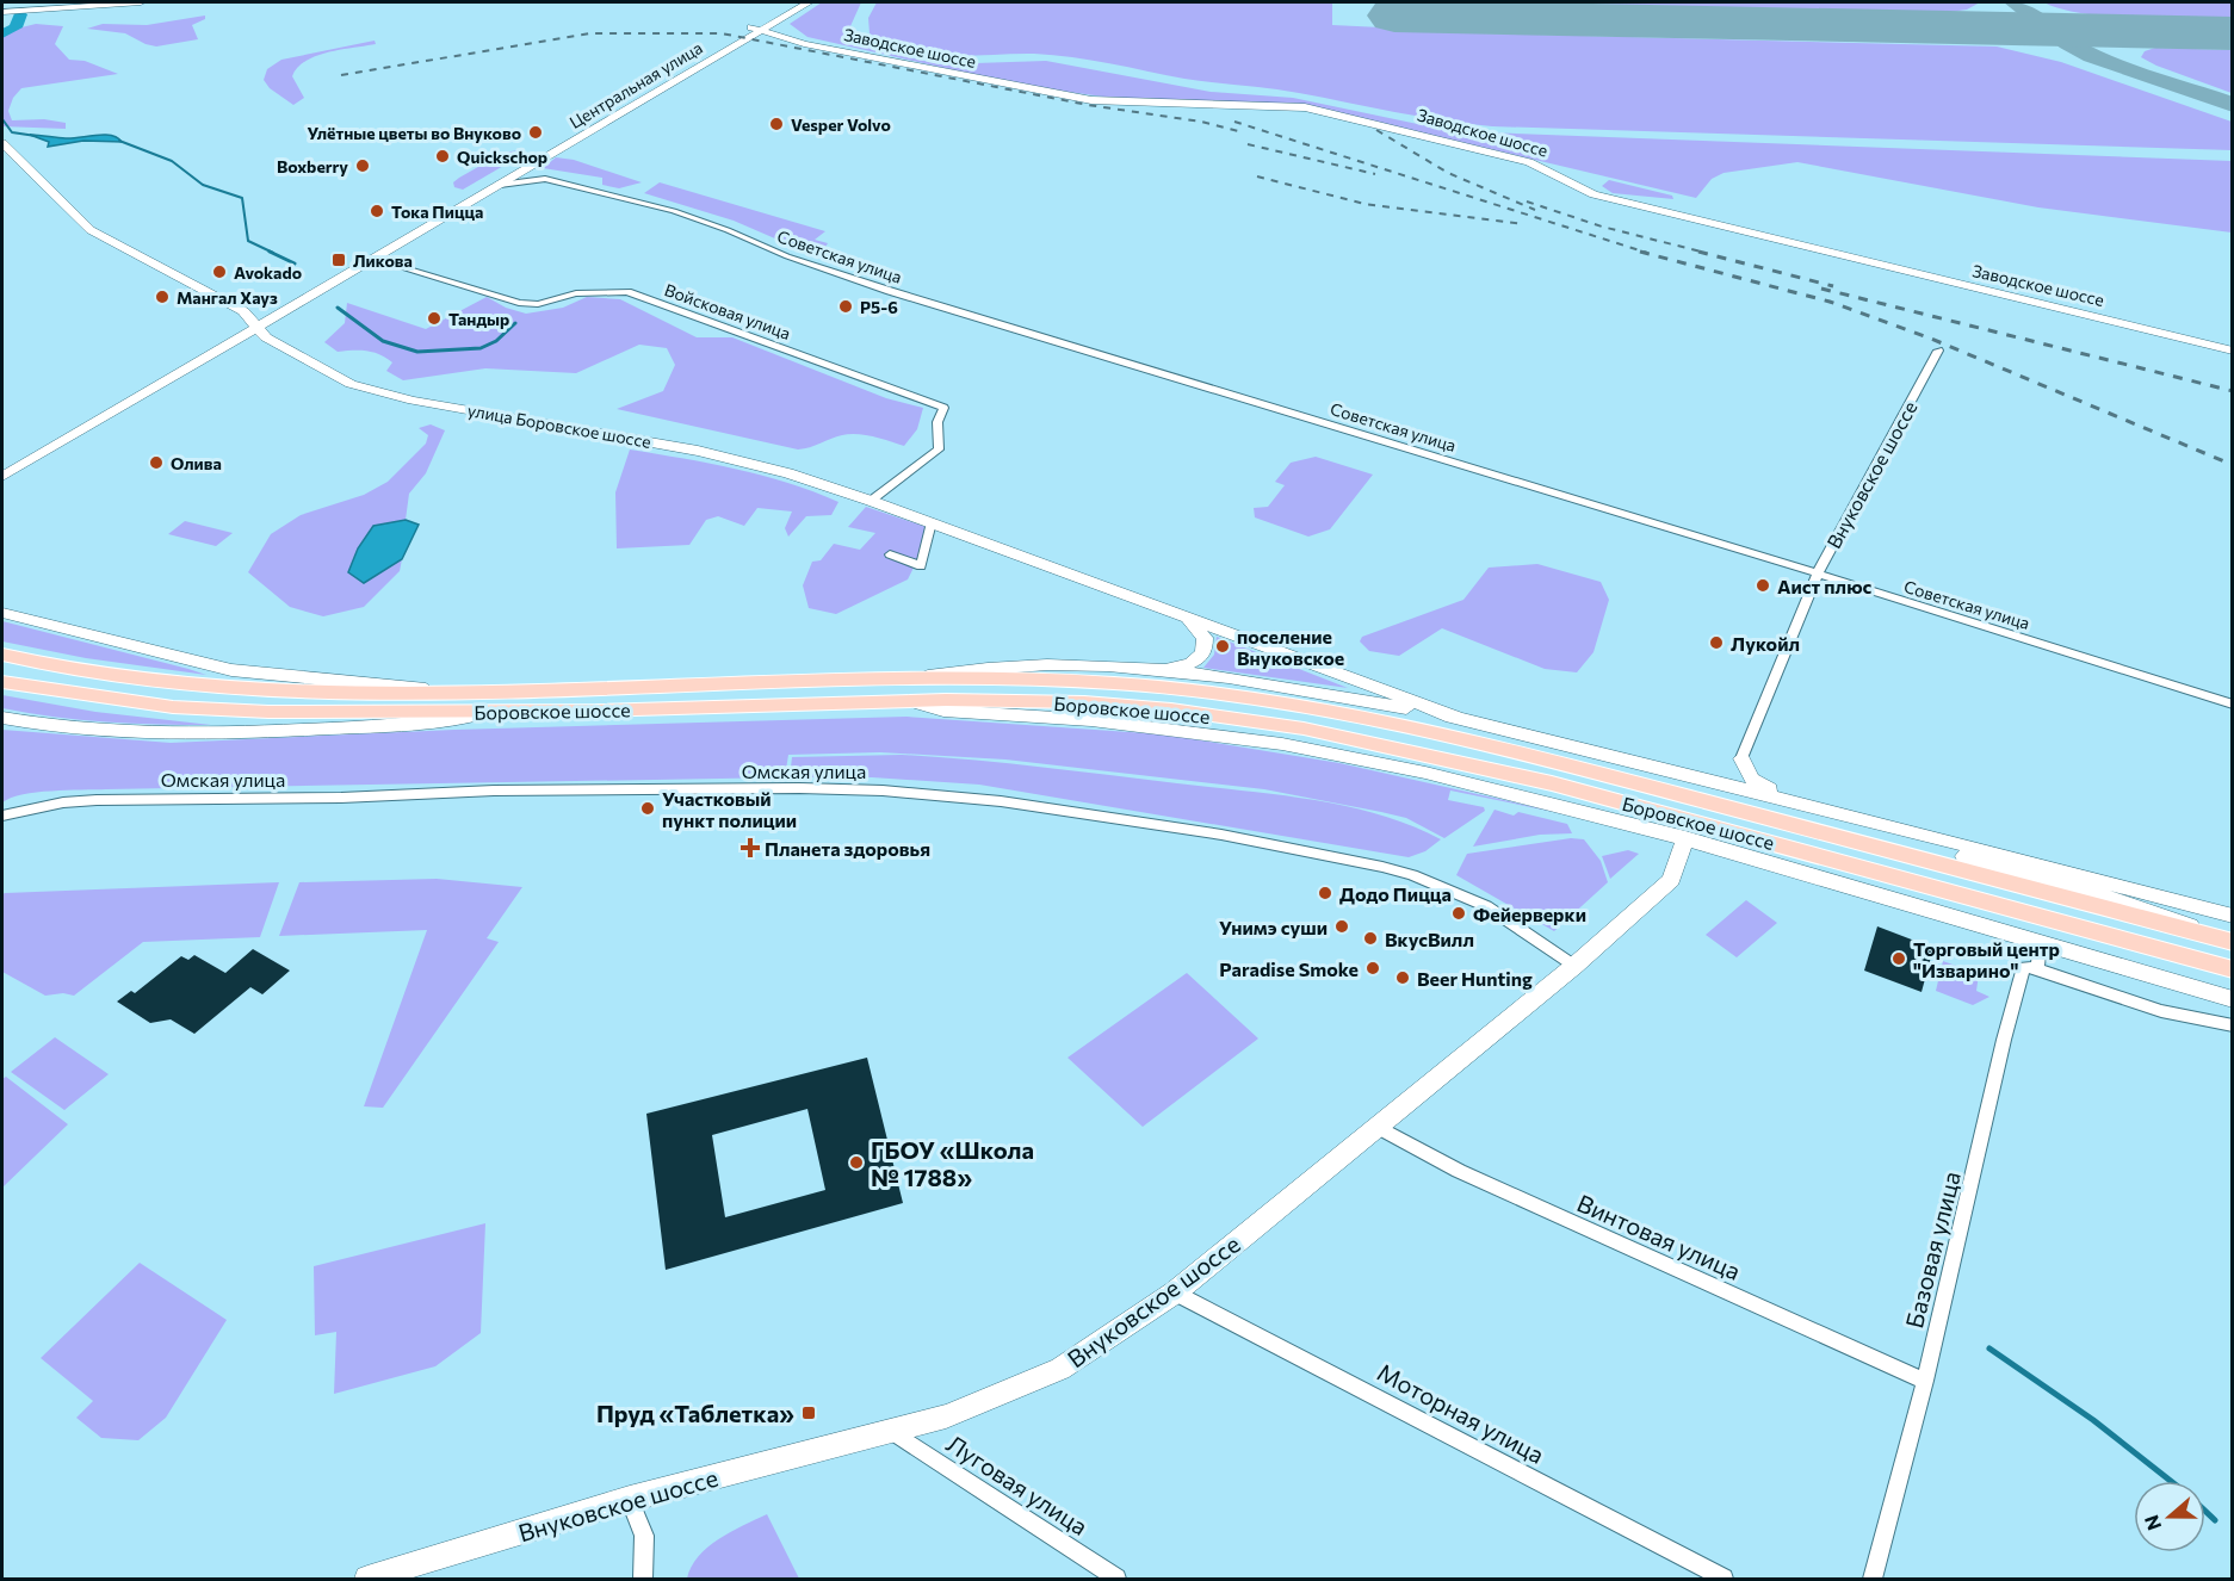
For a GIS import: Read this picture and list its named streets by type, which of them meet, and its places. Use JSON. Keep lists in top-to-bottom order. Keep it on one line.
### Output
{"streets":{"main road":["Боровское шоссе"],"street":["Заводское шоссе","Центральная улица","Советская улица","Войсковая улица","улица Боровское шоссе","Внуковское шоссе","Омская улица","Винтовая улица","Базовая улица","Моторная улица","Луговая улица"]},"crossings":[["Заводское шоссе","Центральная улица"],["Центральная улица","Советская улица"],["Центральная улица","Войсковая улица"],["Центральная улица","улица Боровское шоссе"],["Советская улица","Внуковское шоссе"],["Войсковая улица","улица Боровское шоссе"],["Внуковское шоссе","Омская улица"],["Внуковское шоссе","Винтовая улица"],["Внуковское шоссе","Моторная улица"],["Внуковское шоссе","Луговая улица"],["Винтовая улица","Базовая улица"]],"places":{"other":["Vesper Volvo","Улётные цветы во Внуково","Quickschop","Boxberry","Тока Пицца","Avokado","Мангал Хауз","Р5-6","Тандыр","Олива","Аист плюс","Лукойл","поселение Внуковское","Участковый пункт полиции","Додо Пицца","Фейерверки","Унимэ суши","ВкусВилл","Торговый центр \"Изварино\"","Paradise Smoke","Beer Hunting","ГБОУ «Школа № 1788»"],"transit":["Ликова","Пруд «Таблетка»"],"health":["Планета здоровья"]},"north":"left"}
